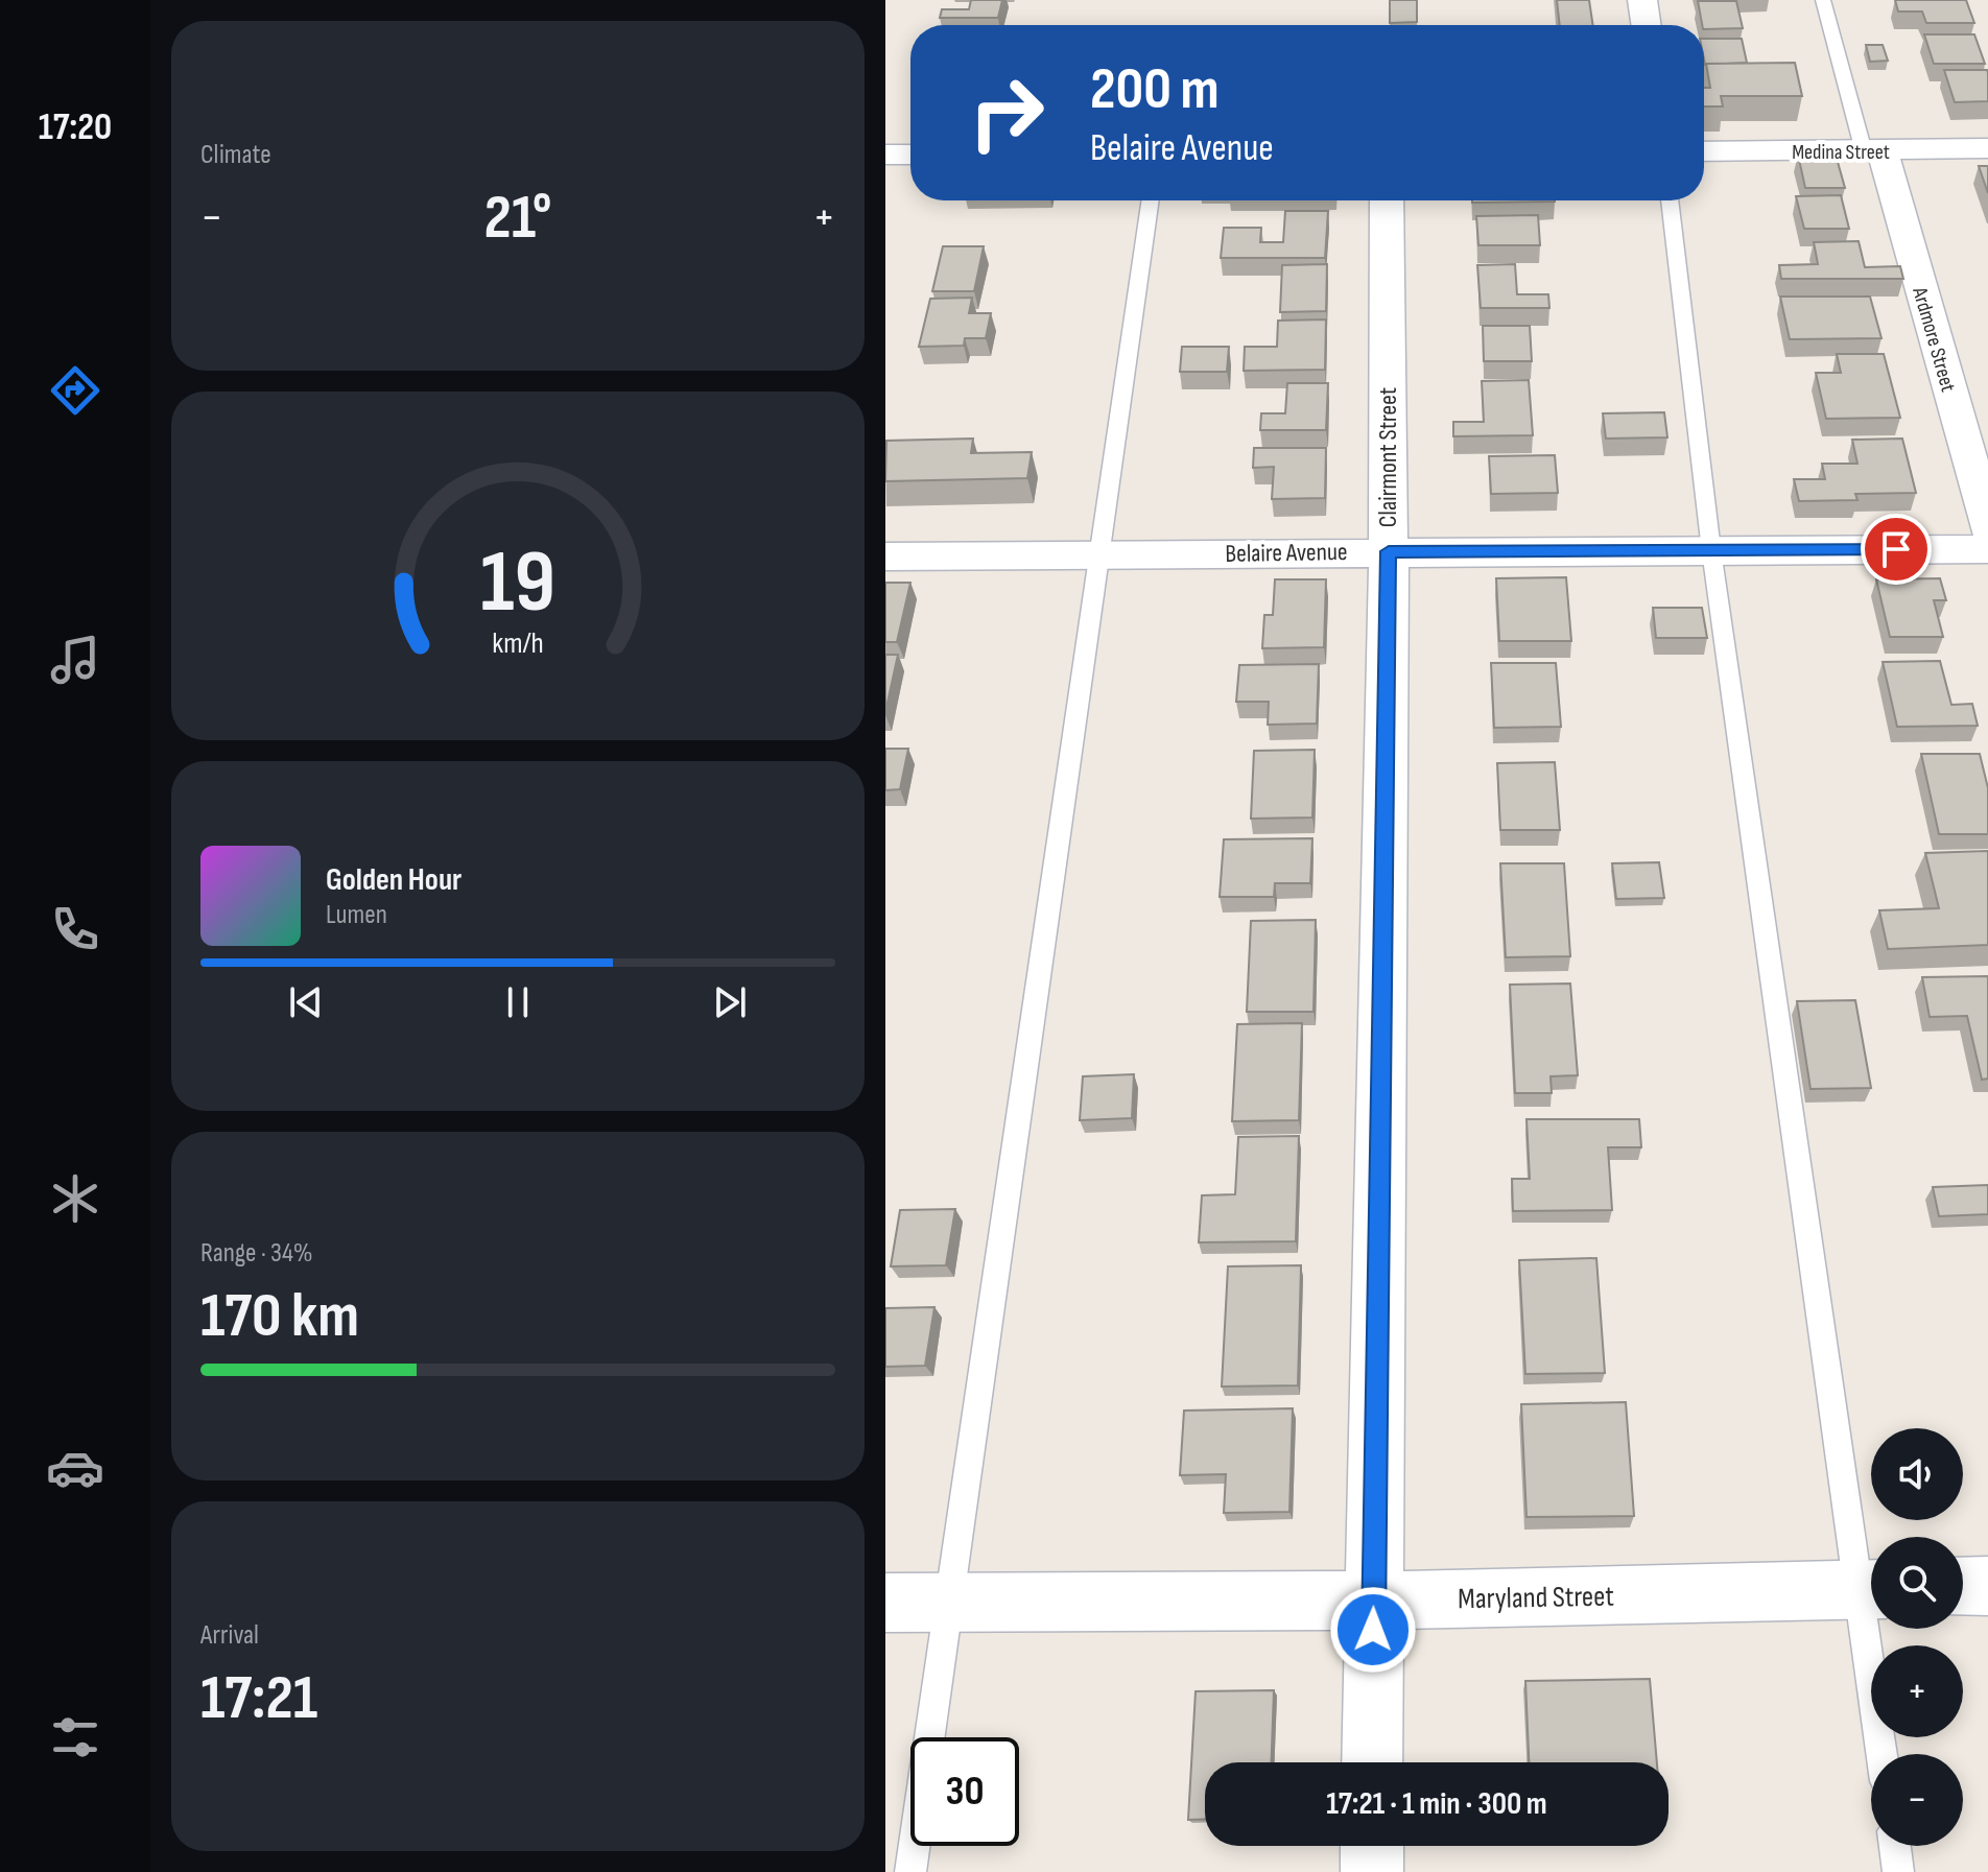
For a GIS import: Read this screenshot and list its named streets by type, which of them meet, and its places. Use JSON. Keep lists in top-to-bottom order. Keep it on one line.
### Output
{"streets":{"street":["Medina Street","Ardmore Street","Clairmont Street","Belaire Avenue","Maryland Street"]},"crossings":[["Medina Street","Ardmore Street"],["Clairmont Street","Belaire Avenue"],["Clairmont Street","Maryland Street"]],"page":{"tabs":"17:20","tile":["Climate",["Range · 34%","170 km"],["Arrival","17:21"]],"turn":["200 m","Belaire Avenue"],"heat":["−","21°","+"],"song":["Golden Hour","Lumen"],"map_buttons":["+","−"],"limit":"30","trip":"17:21 · 1 min · 300 m","gauge":["19","km/h"]}}
